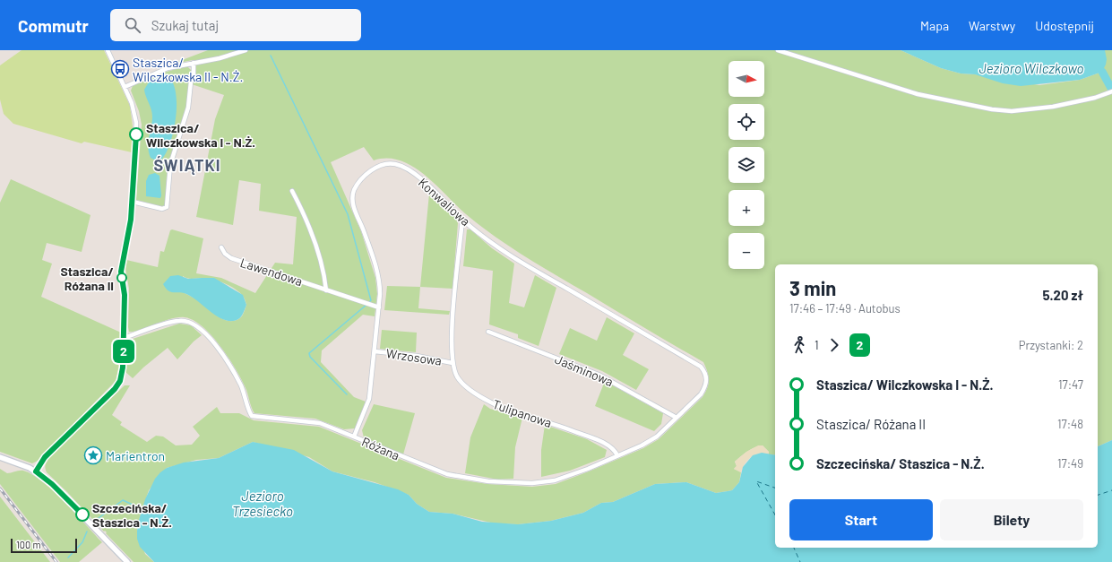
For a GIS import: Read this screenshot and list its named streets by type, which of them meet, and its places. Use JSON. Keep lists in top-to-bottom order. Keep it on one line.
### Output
{"streets":{"street":["Konwaliowa","Lawendowa","Wrzosowa","Jaśminowa","Tulipanowa","Różana"]},"crossings":[["Konwaliowa","Lawendowa"],["Konwaliowa","Wrzosowa"],["Konwaliowa","Jaśminowa"],["Konwaliowa","Tulipanowa"],["Konwaliowa","Różana"],["Wrzosowa","Tulipanowa"],["Jaśminowa","Różana"],["Tulipanowa","Różana"]],"districts":["ŚWIĄTKI"],"water":["Jezioro Wilczkowo","Jezioro Trzesiecko"],"places":{"bus stop":["Staszica/ Wilczkowska II - N.Ż."],"other":["Staszica/ Wilczkowska I - N.Ż.","Staszica/ Różana II","Szczecińska/ Staszica - N.Ż."],"place":["Marientron"]},"lines":["bus line 2"],"scale_bar":"100 m","north":"right","page":{"header":"Commutr","search":"Szukaj tutaj","nav":["Mapa","Warstwy","Udostępnij"],"on_map":"2","map_buttons":["+","−"],"heading":["3 min","17:46 – 17:49 · Autobus","5.20 zł"],"legs":["1","2","Przystanki: 2"],"list":[{"name":"Staszica/ Wilczkowska I - N.Ż.","value":"17:47"},{"name":"Staszica/ Różana II","value":"17:48"},{"name":"Szczecińska/ Staszica - N.Ż.","value":"17:49"}],"buttons":["Start","Bilety"],"scale":"100 m"}}
